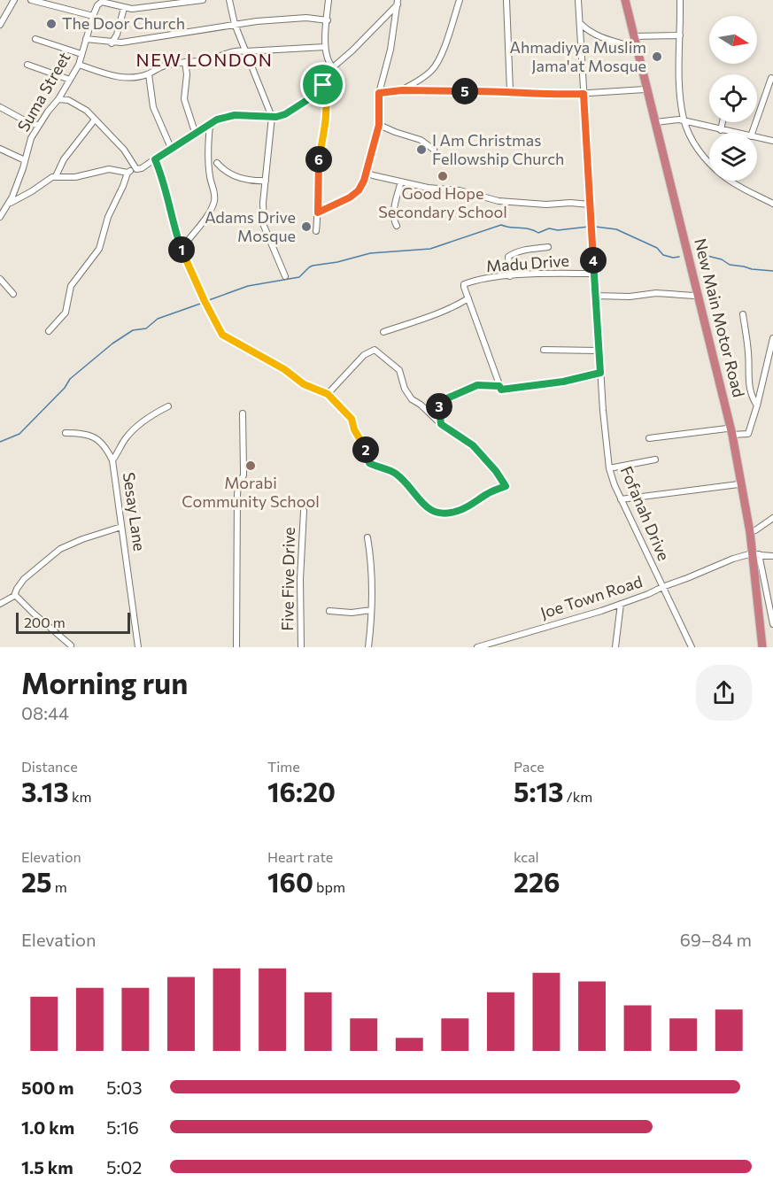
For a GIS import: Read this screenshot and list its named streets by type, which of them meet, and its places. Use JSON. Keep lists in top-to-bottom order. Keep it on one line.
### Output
{"streets":{"highway":["New Main Motor Road"],"street":["Suma Street","Madu Drive","Sesay Lane","Fofanah Drive","Five Five Drive","Joe Town Road"]},"crossings":[["Madu Drive","Fofanah Drive"],["New Main Motor Road","Joe Town Road"],["Fofanah Drive","Joe Town Road"]],"districts":["NEW LONDON"],"places":["The Door Church","Ahmadiyya Muslim Jama'at Mosque","I Am Christmas Fellowship Church","Good Hope Secondary School","Adams Drive Mosque","Morabi Community School"],"scale_bar":"200 m","north":"right","page":{"pins":["5","6","1","4","3","2"],"scale":"200 m","heading":["Morning run","08:44"],"stats":[["Distance","3.13 km"],["Time","16:20"],["Pace","5:13 /km"],["Elevation","25 m"],["Heart rate","160 bpm"],["kcal","226"]],"chart":["Elevation","69–84 m"],"list":[{"name":"500 m","note":"5:03"},{"name":"1.0 km","note":"5:16"},{"name":"1.5 km","note":"5:02"}]}}
